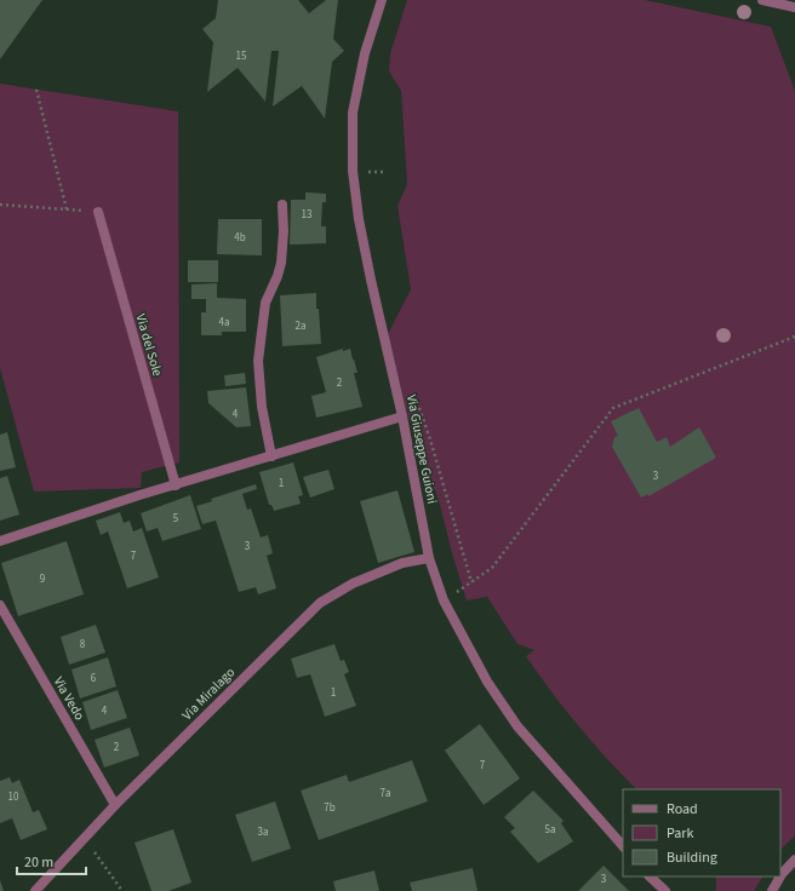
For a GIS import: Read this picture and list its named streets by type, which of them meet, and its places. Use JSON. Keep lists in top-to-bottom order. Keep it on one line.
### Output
{"streets":{"street":["Via del Sole","Via Giuseppe Guioni","Via Miralago","Via Vedo"]},"crossings":[["Via Giuseppe Guioni","Via Miralago"],["Via Miralago","Via Vedo"]],"house_numbers":["15","13","4b","4a","2a","2","4","3","1","5","3","7","9","8","6","1","4","2","7","7a","10","7b","5a","3a","3"],"legend":["Road","Park","Building"],"scale_bar":"20 m"}
